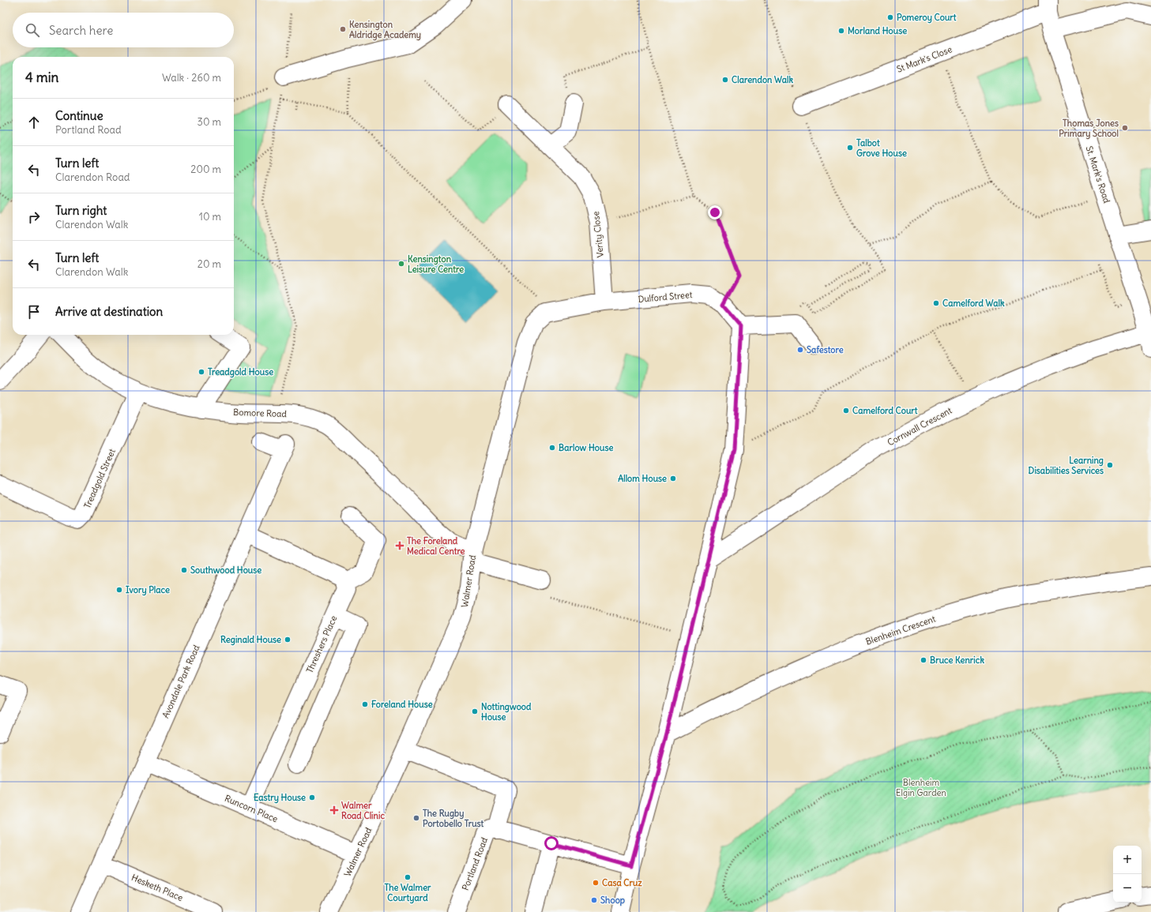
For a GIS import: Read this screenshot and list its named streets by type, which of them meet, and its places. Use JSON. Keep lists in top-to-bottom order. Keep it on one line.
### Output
{"streets":{"street":["St Mark's Close","St. Mark's Road","Verity Close","Dulford Street","Bomore Road","Cornwall Crescent","Treadgold Street","Walmer Road","Blenheim Crescent","Threshers Place","Avondale Park Road","Runcorn Place","Portland Road","Hesketh Place"]},"crossings":[["St Mark's Close","St. Mark's Road"],["St. Mark's Road","Cornwall Crescent"],["Verity Close","Dulford Street"],["Verity Close","Walmer Road"],["Dulford Street","Walmer Road"],["Bomore Road","Treadgold Street"],["Bomore Road","Walmer Road"],["Walmer Road","Runcorn Place"],["Threshers Place","Runcorn Place"],["Avondale Park Road","Runcorn Place"],["Avondale Park Road","Hesketh Place"]],"parks":["Blenheim Elgin Garden"],"places":{"other":["Pomeroy Court","Kensington Aldridge Academy","Morland House","Clarendon Walk","Thomas Jones Primary School","Talbot Grove House","Kensington Leisure Centre","Camelford Walk","Safestore","Treadgold House","Camelford Court","Barlow House","Learning Disabilities Services","Allom House","Southwood House","Ivory Place","Reginald House","Bruce Kenrick","Foreland House","Nottingwood House","Eastry House","The Rugby Portobello Trust","The Walmer Courtyard","Casa Cruz","Shoop"],"health":["The Foreland Medical Centre","Walmer Road Clinic"]},"page":{"search":"Search here","heading":["4 min","Walk · 260 m"],"list":[["Continue","Portland Road","30 m"],["Turn left","Clarendon Road","200 m"],["Turn right","Clarendon Walk","10 m"],["Turn left","Clarendon Walk","20 m"],"Arrive at destination"],"map_buttons":["+","−"]}}
